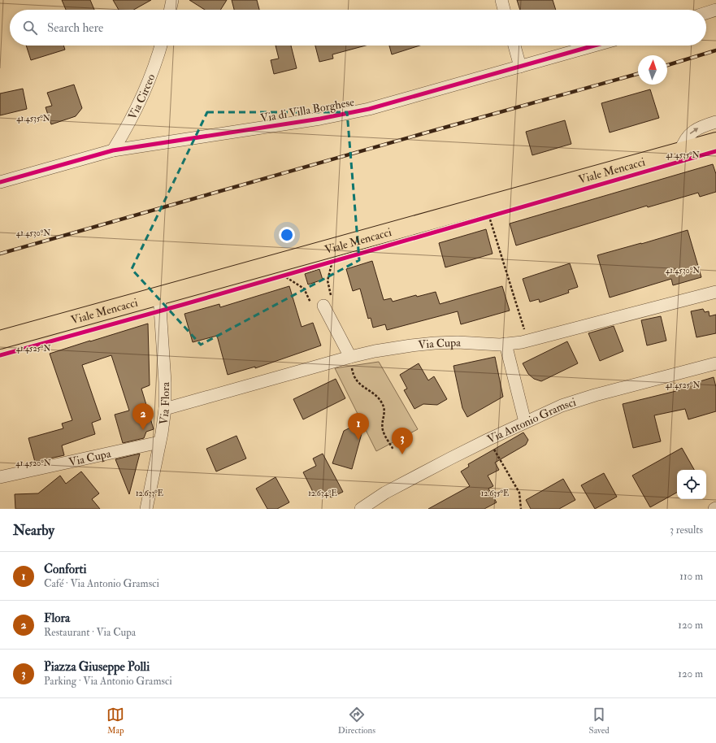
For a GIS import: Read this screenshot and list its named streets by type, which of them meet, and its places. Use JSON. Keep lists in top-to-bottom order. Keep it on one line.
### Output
{"streets":{"main road":["Viale Mencacci"],"street":["Via Circeo","Via di Villa Borghese","Via Cupa","Via Flora","Via Antonio Gramsci"]},"crossings":[["Via Circeo","Via di Villa Borghese"],["Viale Mencacci","Via Flora"],["Via Cupa","Via Flora"]],"north":"top","page":{"search":"Search here","pins":["2","1","3"],"heading":["Nearby","3 results"],"list":[{"mark":"1","name":"Conforti","note":"Café · Via Antonio Gramsci","value":"110 m"},{"mark":"2","name":"Flora","note":"Restaurant · Via Cupa","value":"120 m"},{"mark":"3","name":"Piazza Giuseppe Polli","note":"Parking · Via Antonio Gramsci","value":"120 m"}],"nav":["Map","Directions","Saved"]},"coordinates":["41.4535°N","41.4530°N","41.4525°N","41.4520°N","12.633°E","12.634°E","12.635°E"]}
